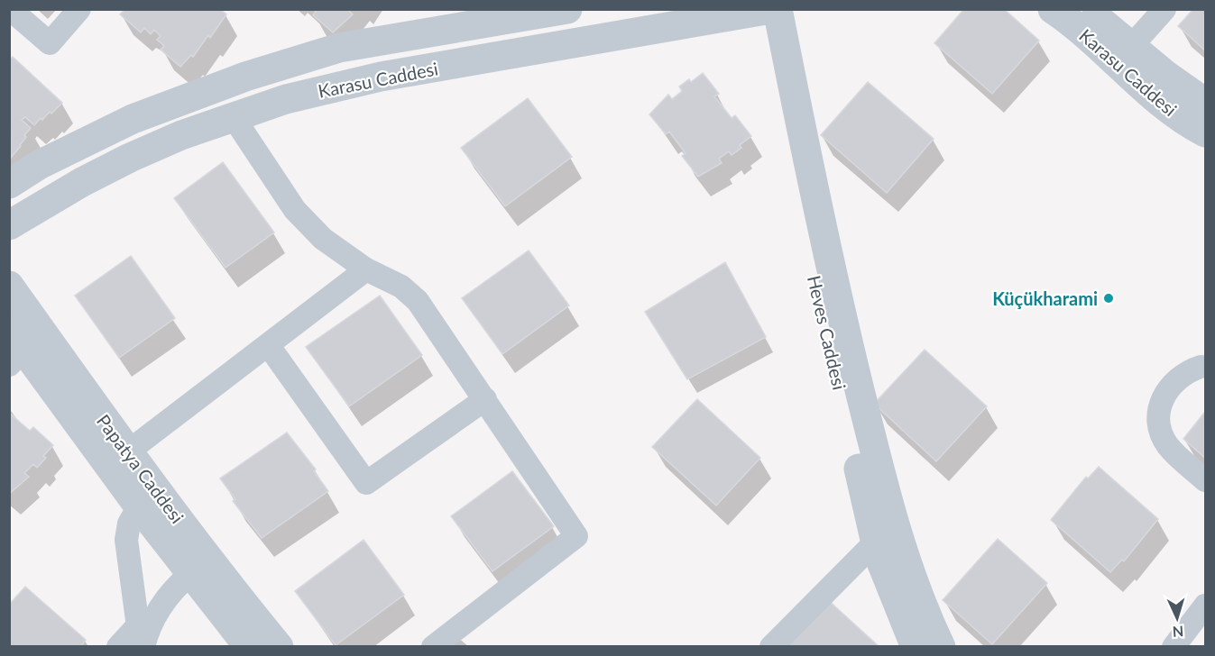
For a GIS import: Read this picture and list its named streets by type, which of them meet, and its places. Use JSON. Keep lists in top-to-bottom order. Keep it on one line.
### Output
{"streets":{"street":["Karasu Caddesi","Heves Caddesi","Papatya Caddesi"]},"crossings":[["Karasu Caddesi","Heves Caddesi"]],"places":["Küçükharami"],"north":"bottom"}
